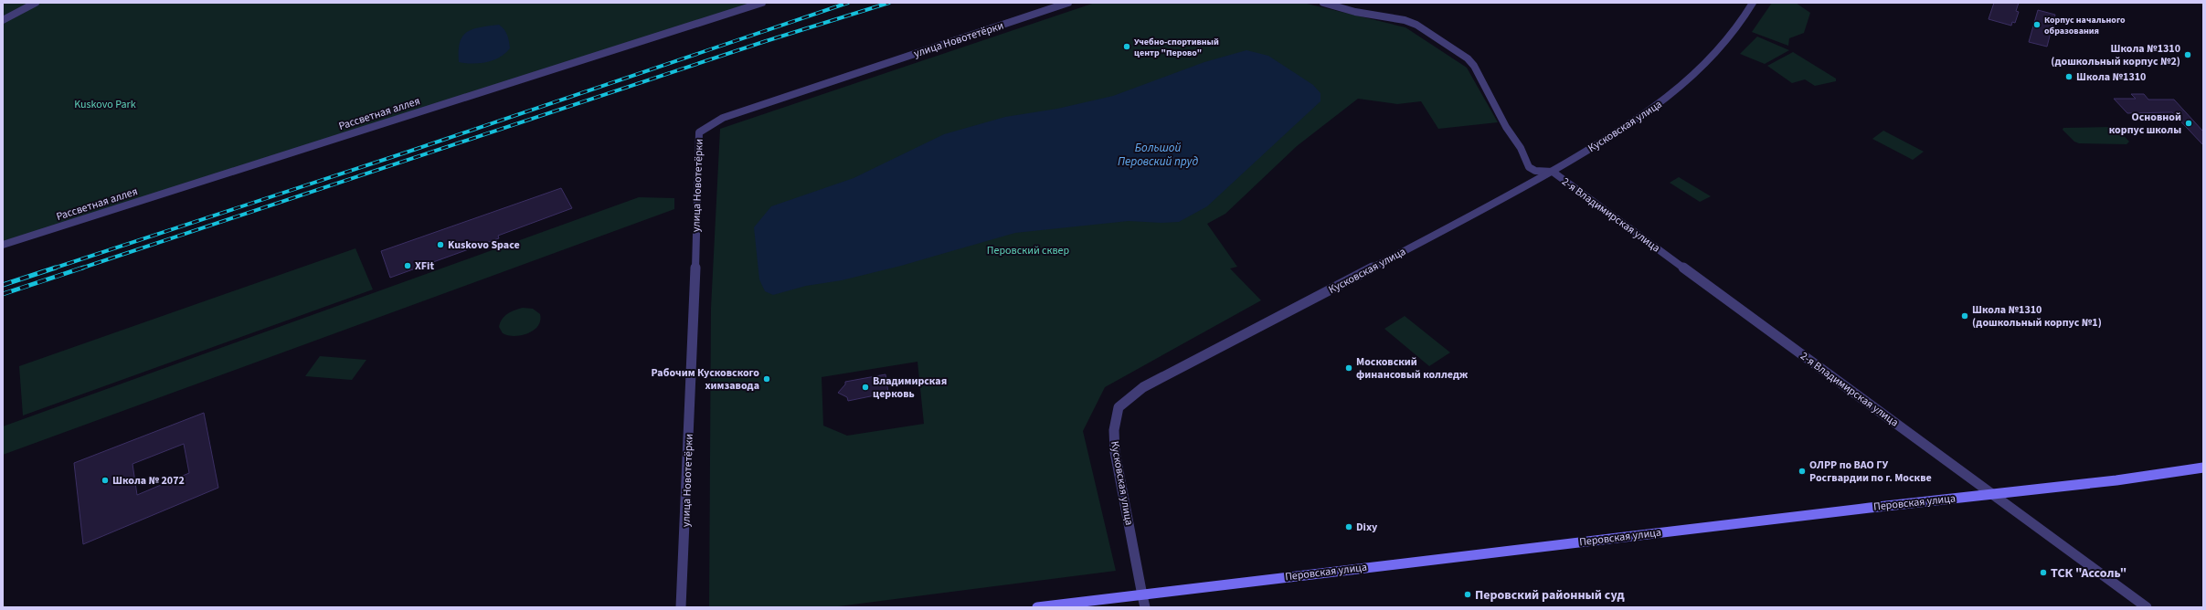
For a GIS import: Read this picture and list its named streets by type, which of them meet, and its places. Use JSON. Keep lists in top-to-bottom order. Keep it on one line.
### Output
{"streets":{"main road":["Перовская улица"],"street":["улица Новотетёрки","Рассветная аллея","Кусковская улица","2-я Владимирская улица"]},"crossings":[["Кусковская улица","2-я Владимирская улица"],["Кусковская улица","Перовская улица"],["2-я Владимирская улица","Перовская улица"]],"water":["Большой Перовский пруд"],"parks":["Kuskovo Park","Перовский сквер"],"places":["Корпус начального образования","Учебно-спортивный центр \"Перово\"","Школа №1310 (дошкольный корпус №2)","Школа №1310","Основной корпус школы","Kuskovo Space","XFit","Школа №1310 (дошкольный корпус №1)","Московский финансовый колледж","Рабочим Кусковского химзавода","Владимирская церковь","ОЛРР по ВАО ГУ Росгвардии по г. Москве","Школа № 2072","Dixy","ТСК \"Ассоль\"","Перовский районный суд"]}
